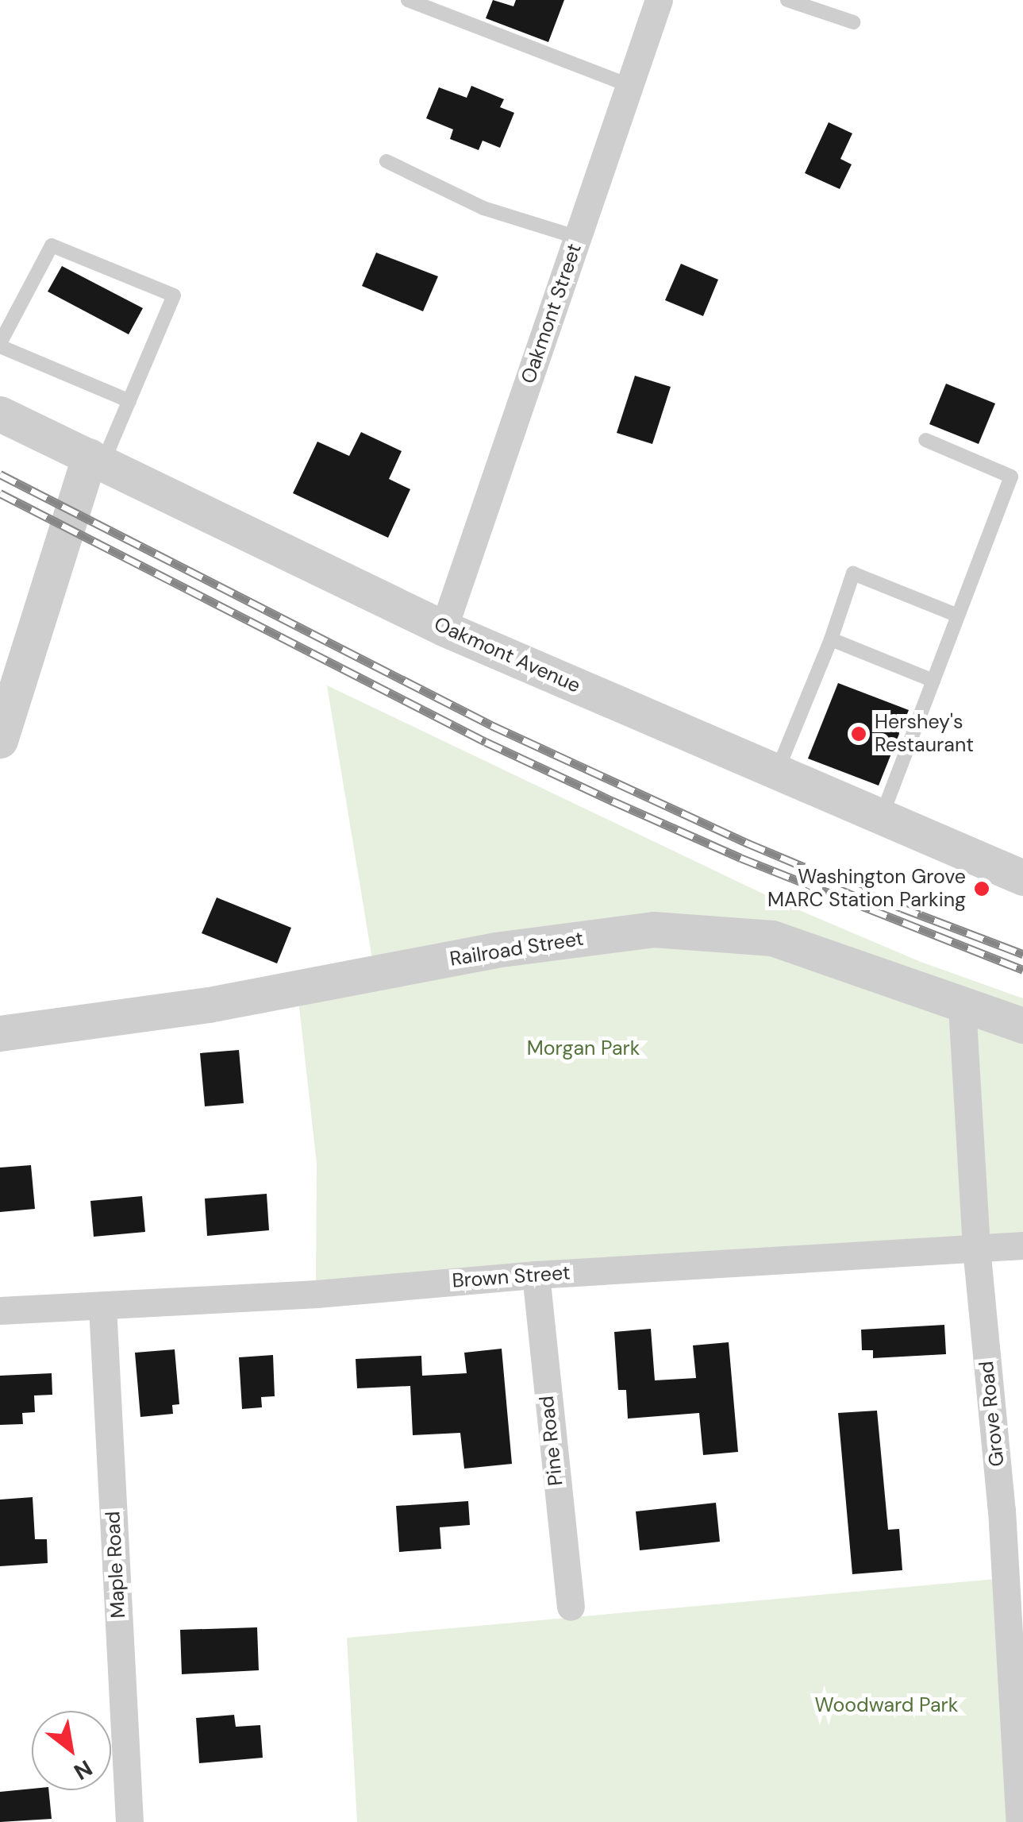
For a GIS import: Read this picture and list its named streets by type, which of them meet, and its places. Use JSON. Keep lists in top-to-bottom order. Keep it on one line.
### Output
{"streets":{"street":["Oakmont Street","Oakmont Avenue","Railroad Street","Brown Street","Grove Road","Pine Road","Maple Road"]},"crossings":[["Oakmont Street","Oakmont Avenue"],["Railroad Street","Grove Road"],["Brown Street","Grove Road"],["Brown Street","Pine Road"],["Brown Street","Maple Road"]],"parks":["Morgan Park","Woodward Park"],"places":["Hershey's Restaurant","Washington Grove MARC Station Parking"],"north":"bottom right"}
